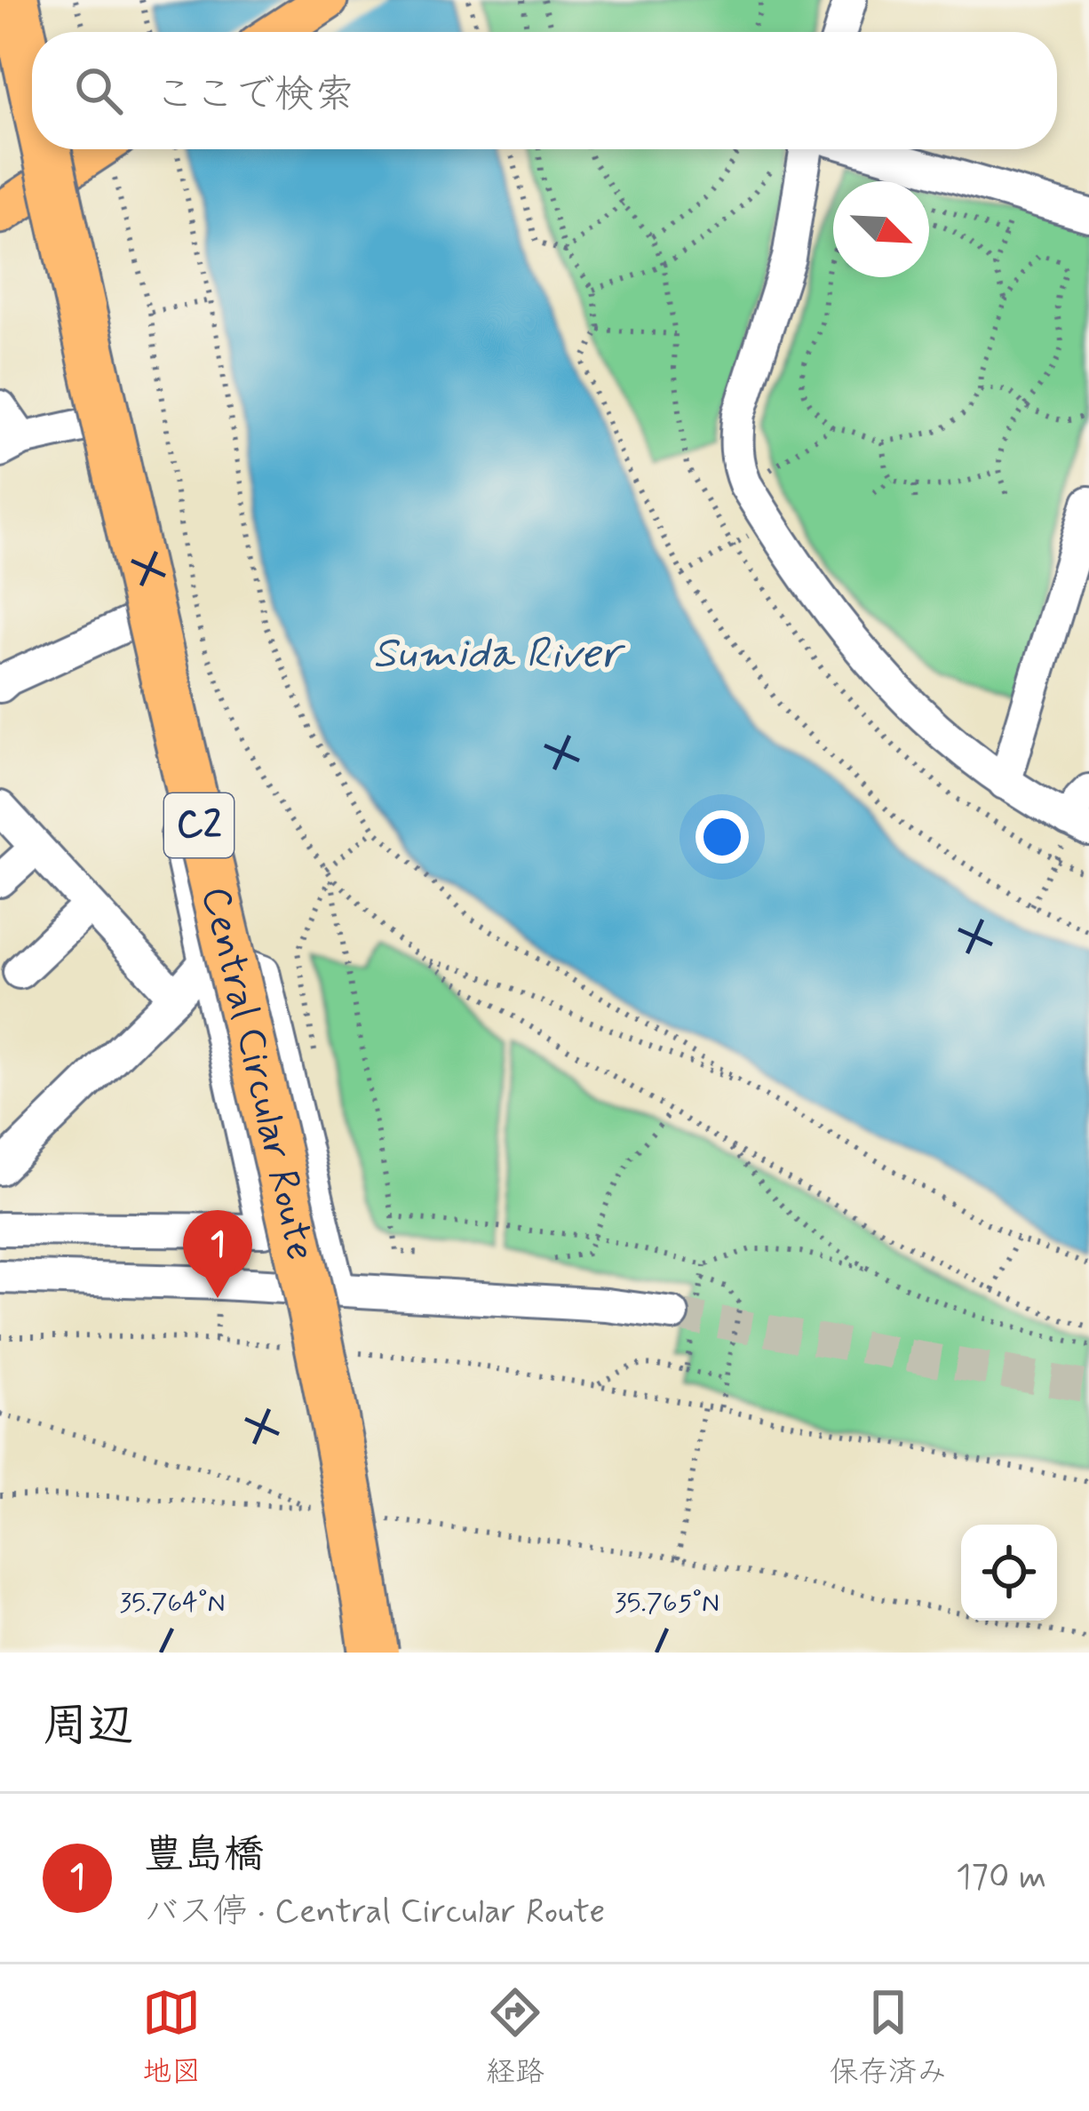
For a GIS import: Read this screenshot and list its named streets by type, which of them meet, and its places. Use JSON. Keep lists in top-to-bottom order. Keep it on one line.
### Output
{"streets":{"highway":["C2","Central Circular Route"]},"water":["Sumida River"],"north":"bottom right","page":{"search":"ここで検索","pins":"1","heading":"周辺","list":[{"mark":"1","name":"豊島橋","note":"バス停 · Central Circular Route","value":"170 m"}],"nav":["地図","経路","保存済み"]},"coordinates":["35.764°N","35.765°N"]}
